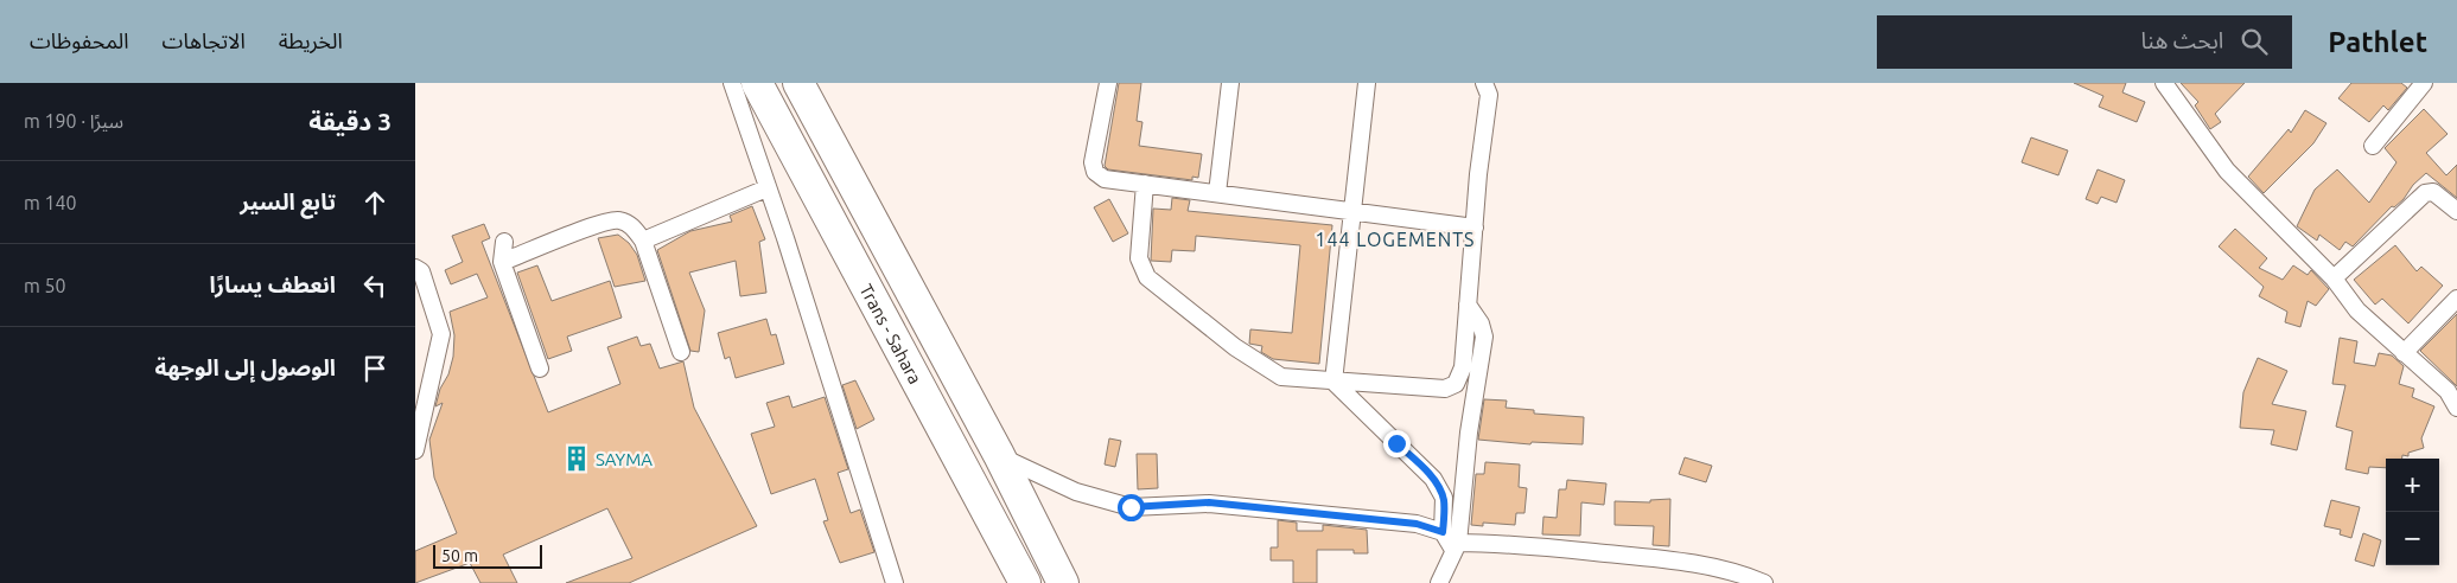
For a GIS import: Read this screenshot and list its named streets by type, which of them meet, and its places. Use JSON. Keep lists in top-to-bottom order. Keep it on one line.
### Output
{"streets":{"highway":["Trans - Sahara"]},"districts":["144 LOGEMENTS"],"places":{"building":["SAYMA"]},"scale_bar":"50 m","page":{"header":"Pathlet","search":"ابحث هنا","nav":["الخريطة","الاتجاهات","المحفوظات"],"heading":["3 دقيقة","سيرًا · 190 m"],"list":[["تابع السير","140 m"],["انعطف يسارًا","50 m"],"الوصول إلى الوجهة"],"map_buttons":["+","−"],"scale":"50 m"}}
